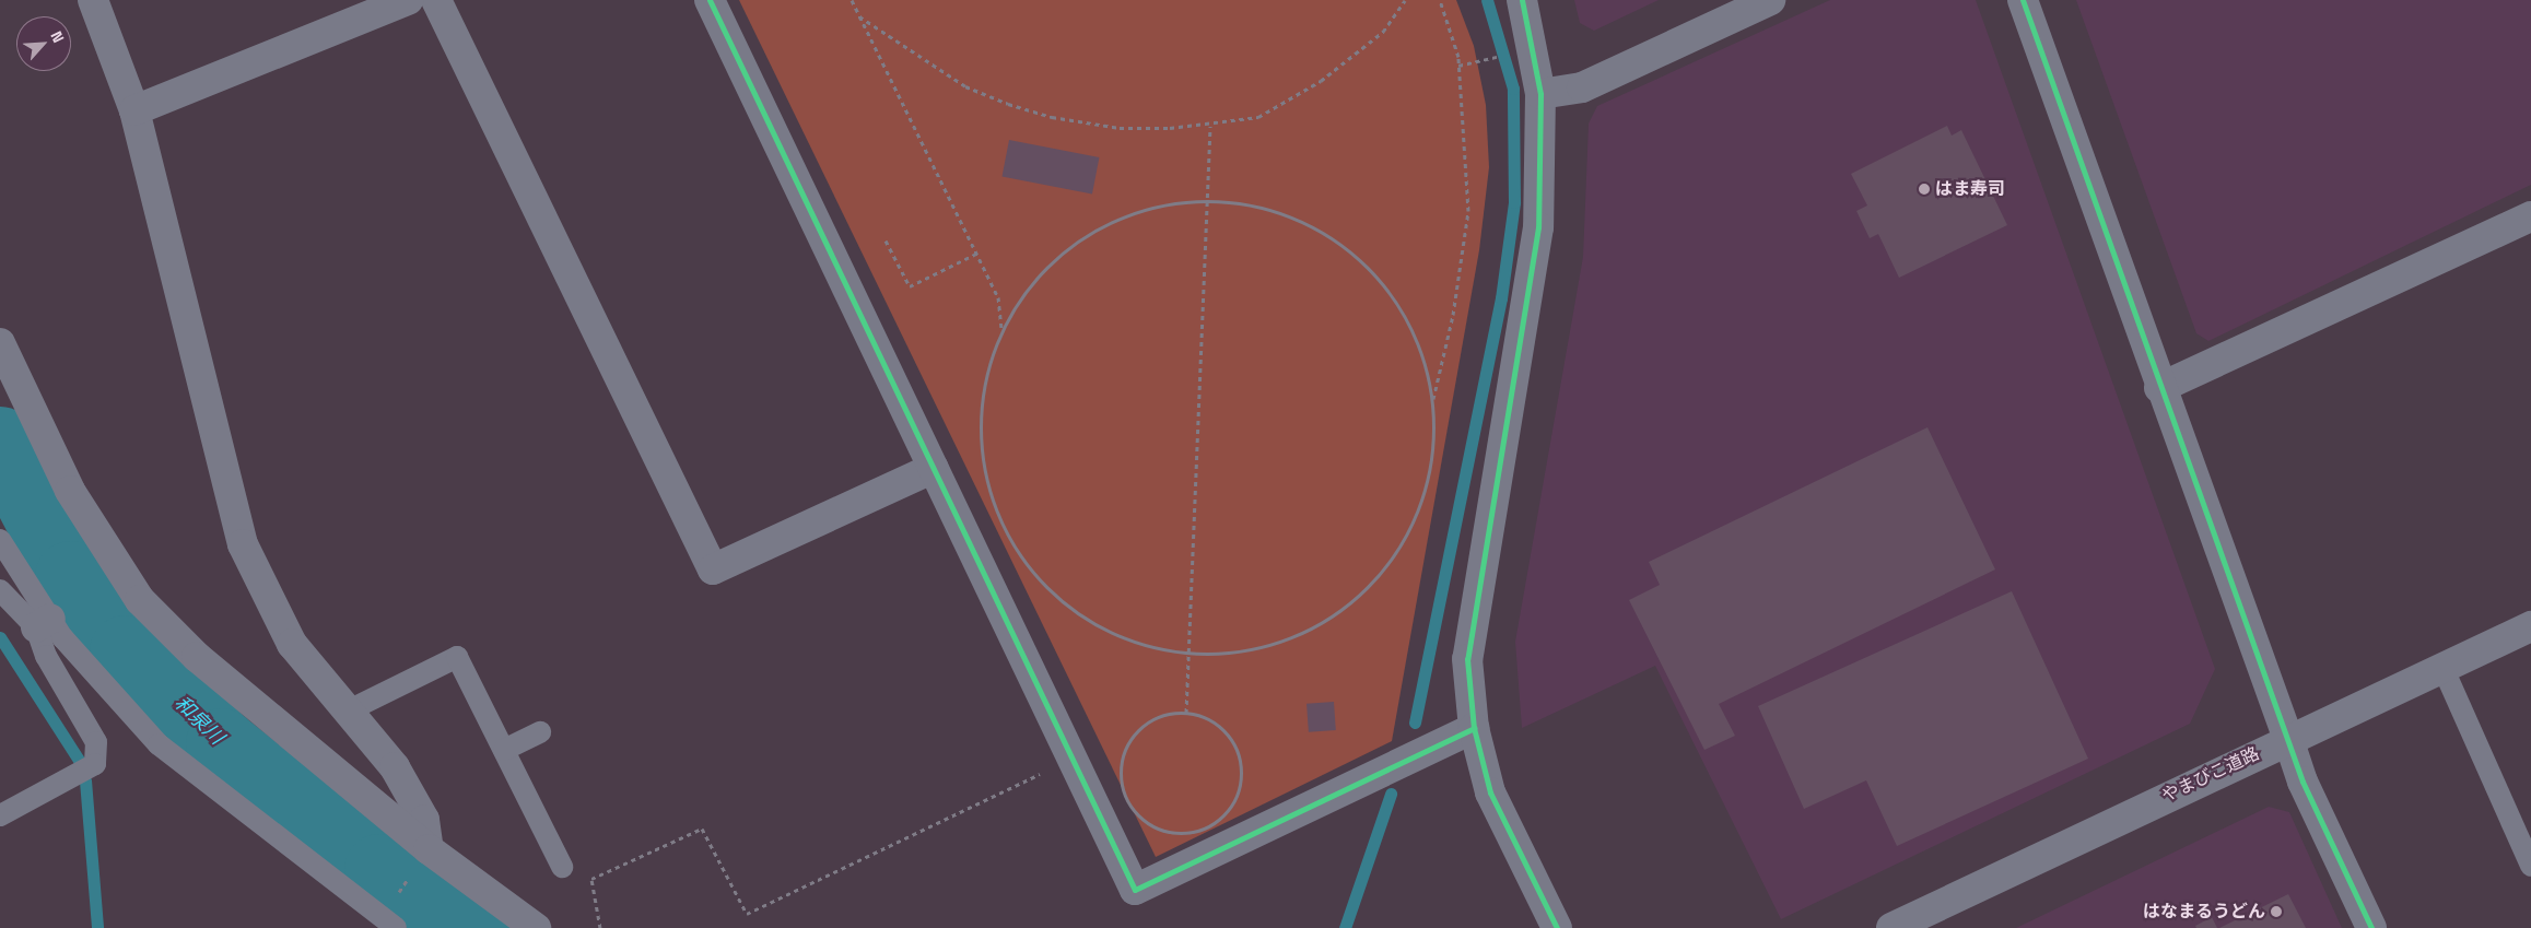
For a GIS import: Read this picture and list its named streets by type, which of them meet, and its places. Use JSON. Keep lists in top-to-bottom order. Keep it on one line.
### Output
{"streets":{"street":["やまびこ道路"]},"water":["和泉川"],"places":["はま寿司","はなまるうどん"],"north":"top right"}
